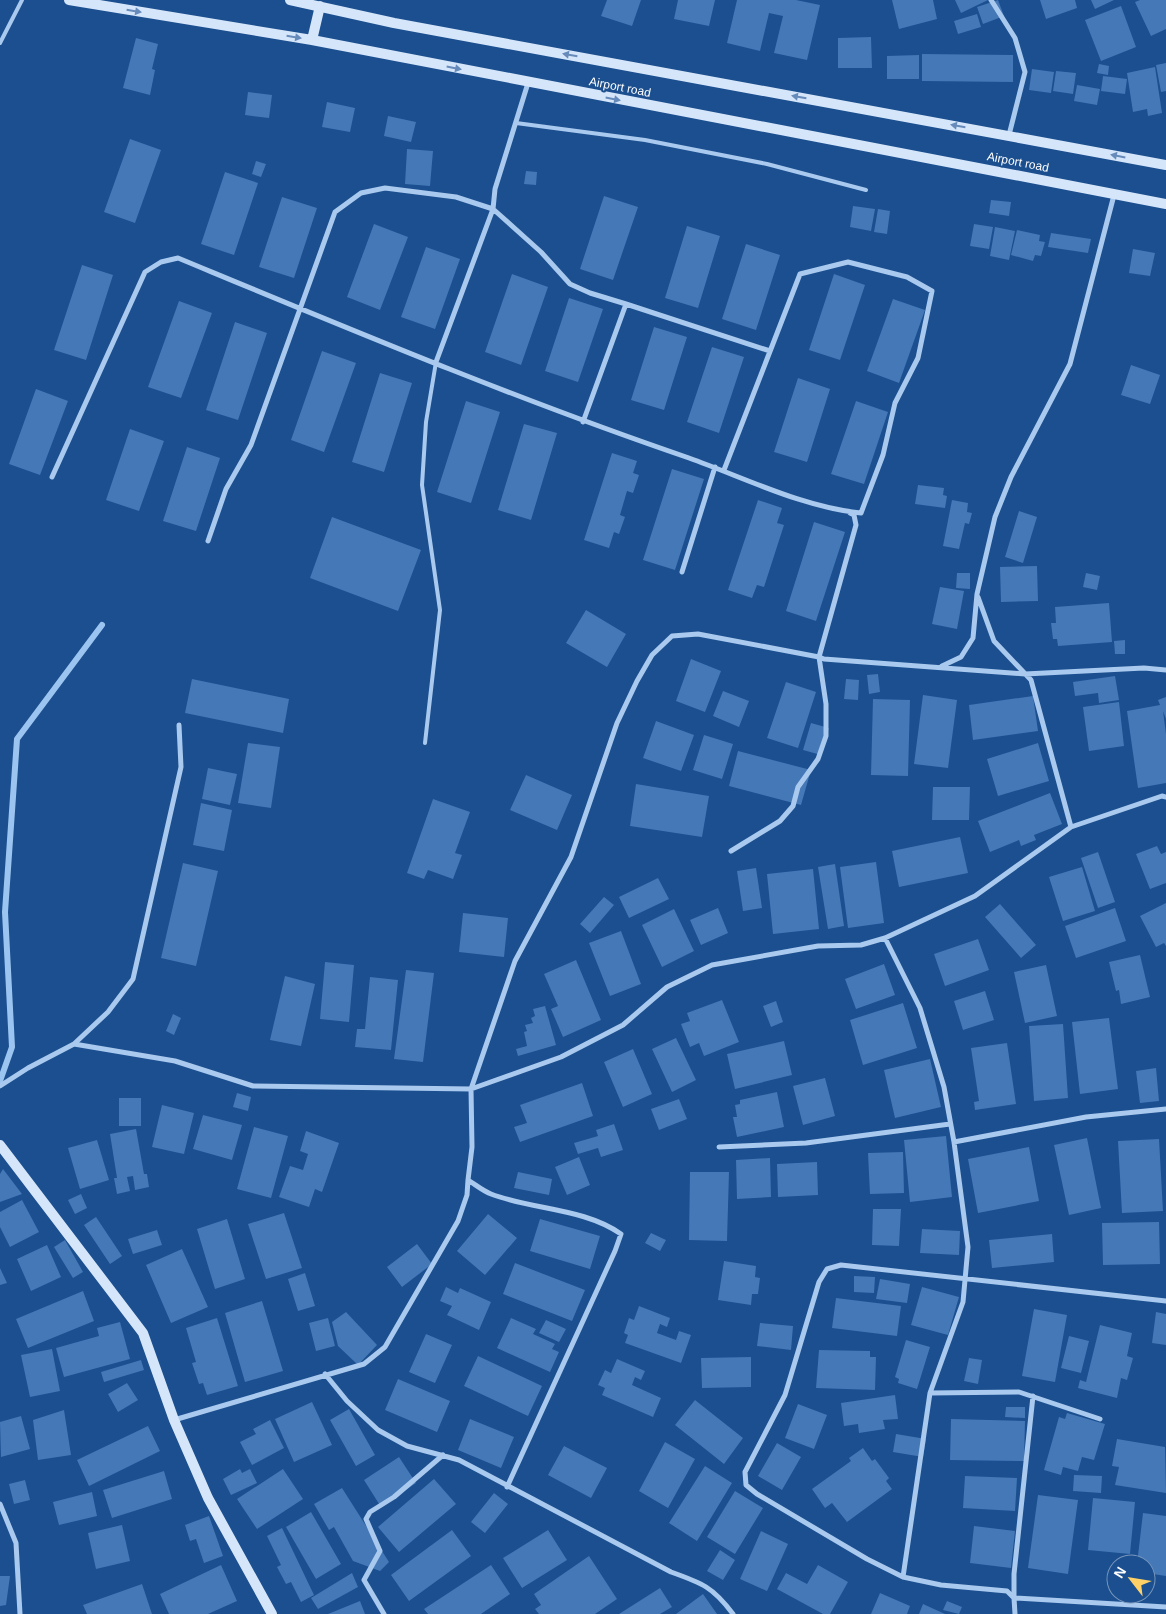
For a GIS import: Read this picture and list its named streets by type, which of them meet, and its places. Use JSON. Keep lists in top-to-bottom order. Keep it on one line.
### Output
{"streets":{"main road":["Airport road"]},"north":"top left"}
